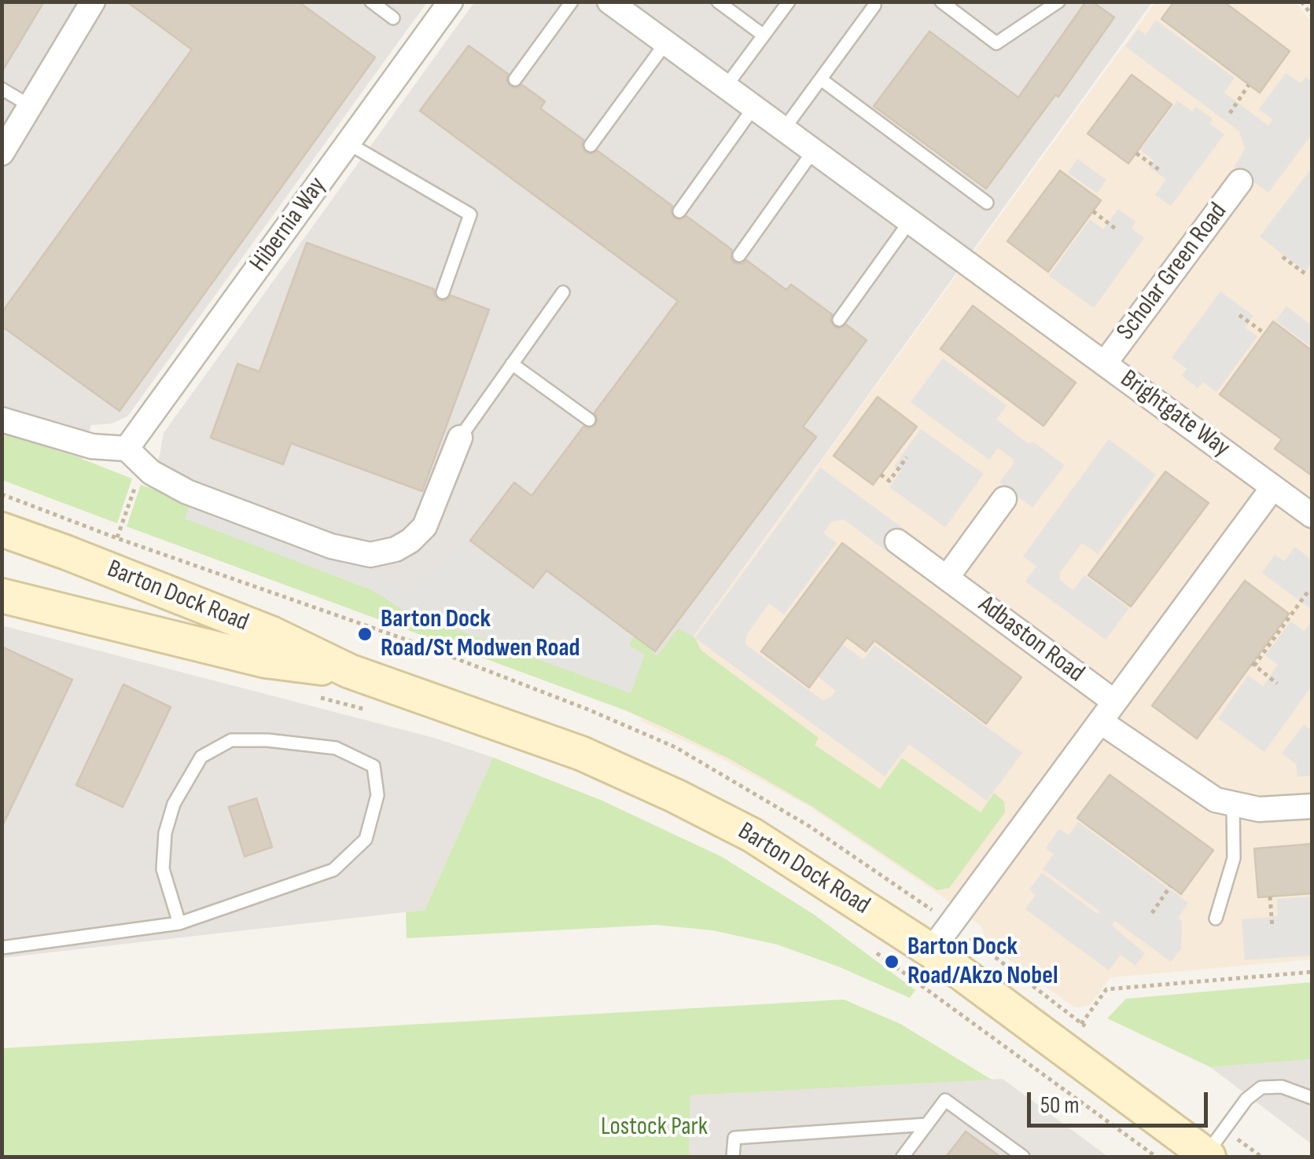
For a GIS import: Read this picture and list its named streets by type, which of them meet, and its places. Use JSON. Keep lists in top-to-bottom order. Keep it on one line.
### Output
{"streets":{"main road":["Barton Dock Road"],"street":["Hibernia Way","Scholar Green Road","Brightgate Way","Adbaston Road"]},"crossings":[["Scholar Green Road","Brightgate Way"]],"parks":["Lostock Park"],"places":["Barton Dock Road/St Modwen Road","Barton Dock Road/Akzo Nobel"],"scale_bar":"50 m"}
